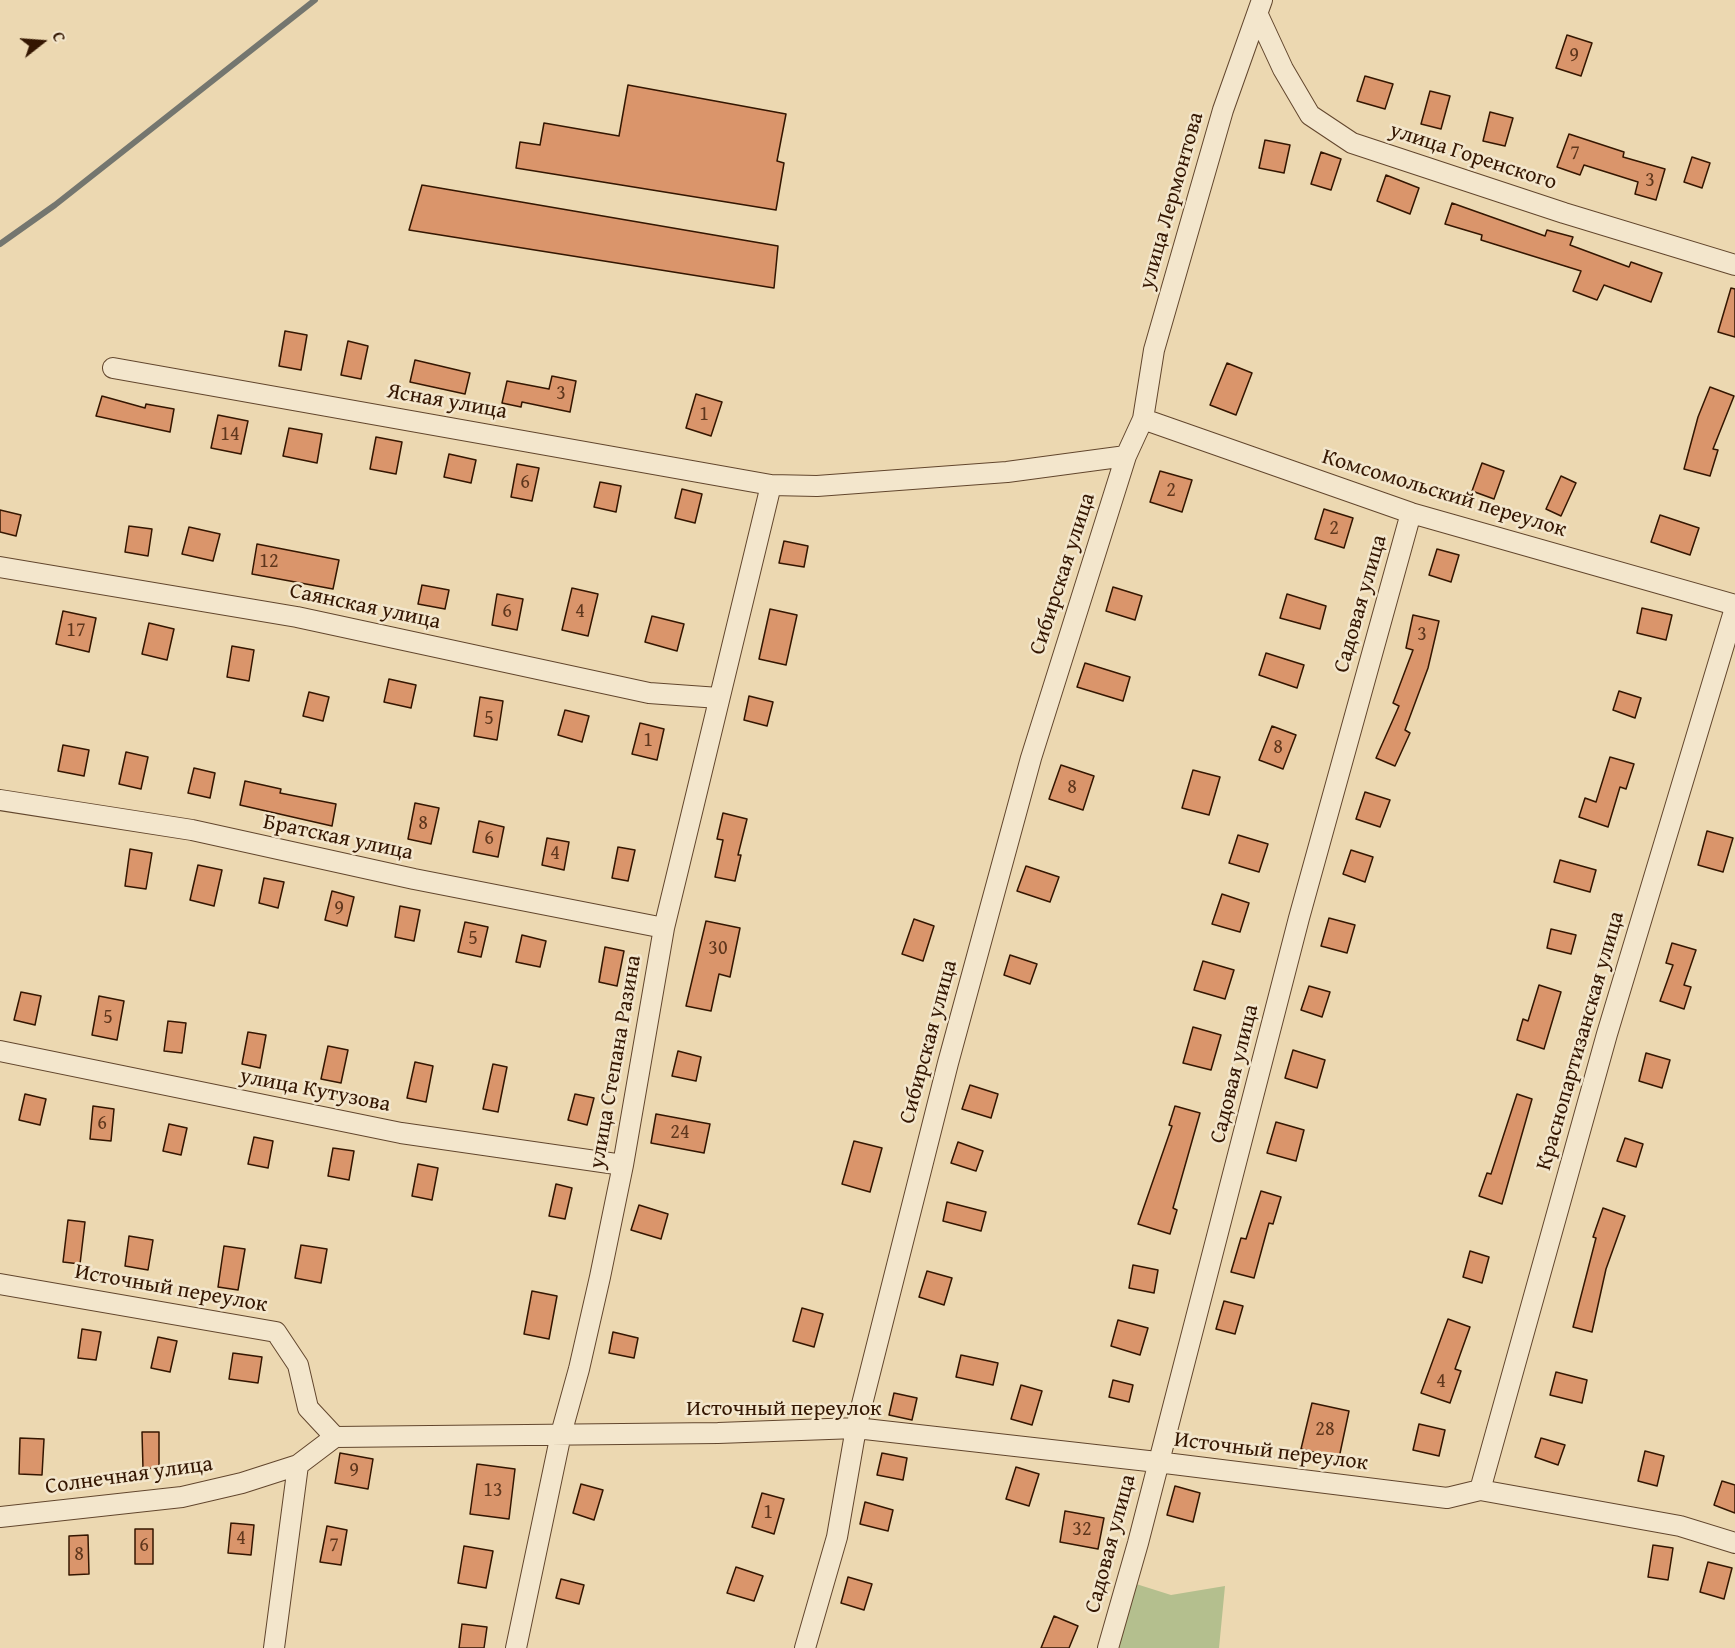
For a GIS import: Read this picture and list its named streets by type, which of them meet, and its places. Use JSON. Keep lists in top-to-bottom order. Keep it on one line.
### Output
{"streets":{"street":["улица Горенского","улица Лермонтова","Ясная улица","Комсомольский переулок","Сибирская улица","Садовая улица","Саянская улица","Братская улица","Краснопартизанская улица","улица Степана Разина","улица Кутузова","Источный переулок","Солнечная улица"]},"crossings":[["улица Горенского","улица Лермонтова"],["улица Лермонтова","Ясная улица"],["улица Лермонтова","Комсомольский переулок"],["улица Лермонтова","Сибирская улица"],["Ясная улица","Сибирская улица"],["Ясная улица","улица Степана Разина"],["Комсомольский переулок","Садовая улица"],["Комсомольский переулок","Краснопартизанская улица"],["Сибирская улица","Источный переулок"],["Садовая улица","Источный переулок"],["Саянская улица","улица Степана Разина"],["Братская улица","улица Степана Разина"],["Краснопартизанская улица","Источный переулок"],["улица Степана Разина","улица Кутузова"],["улица Степана Разина","Источный переулок"],["Источный переулок","Солнечная улица"]],"house_numbers":["9","7","3","3","1","14","6","2","2","12","6","4","17","3","5","1","8","8","8","6","4","9","5","30","5","6","24","4","28","9","13","1","32","4","6","7","8"],"north":"right"}
